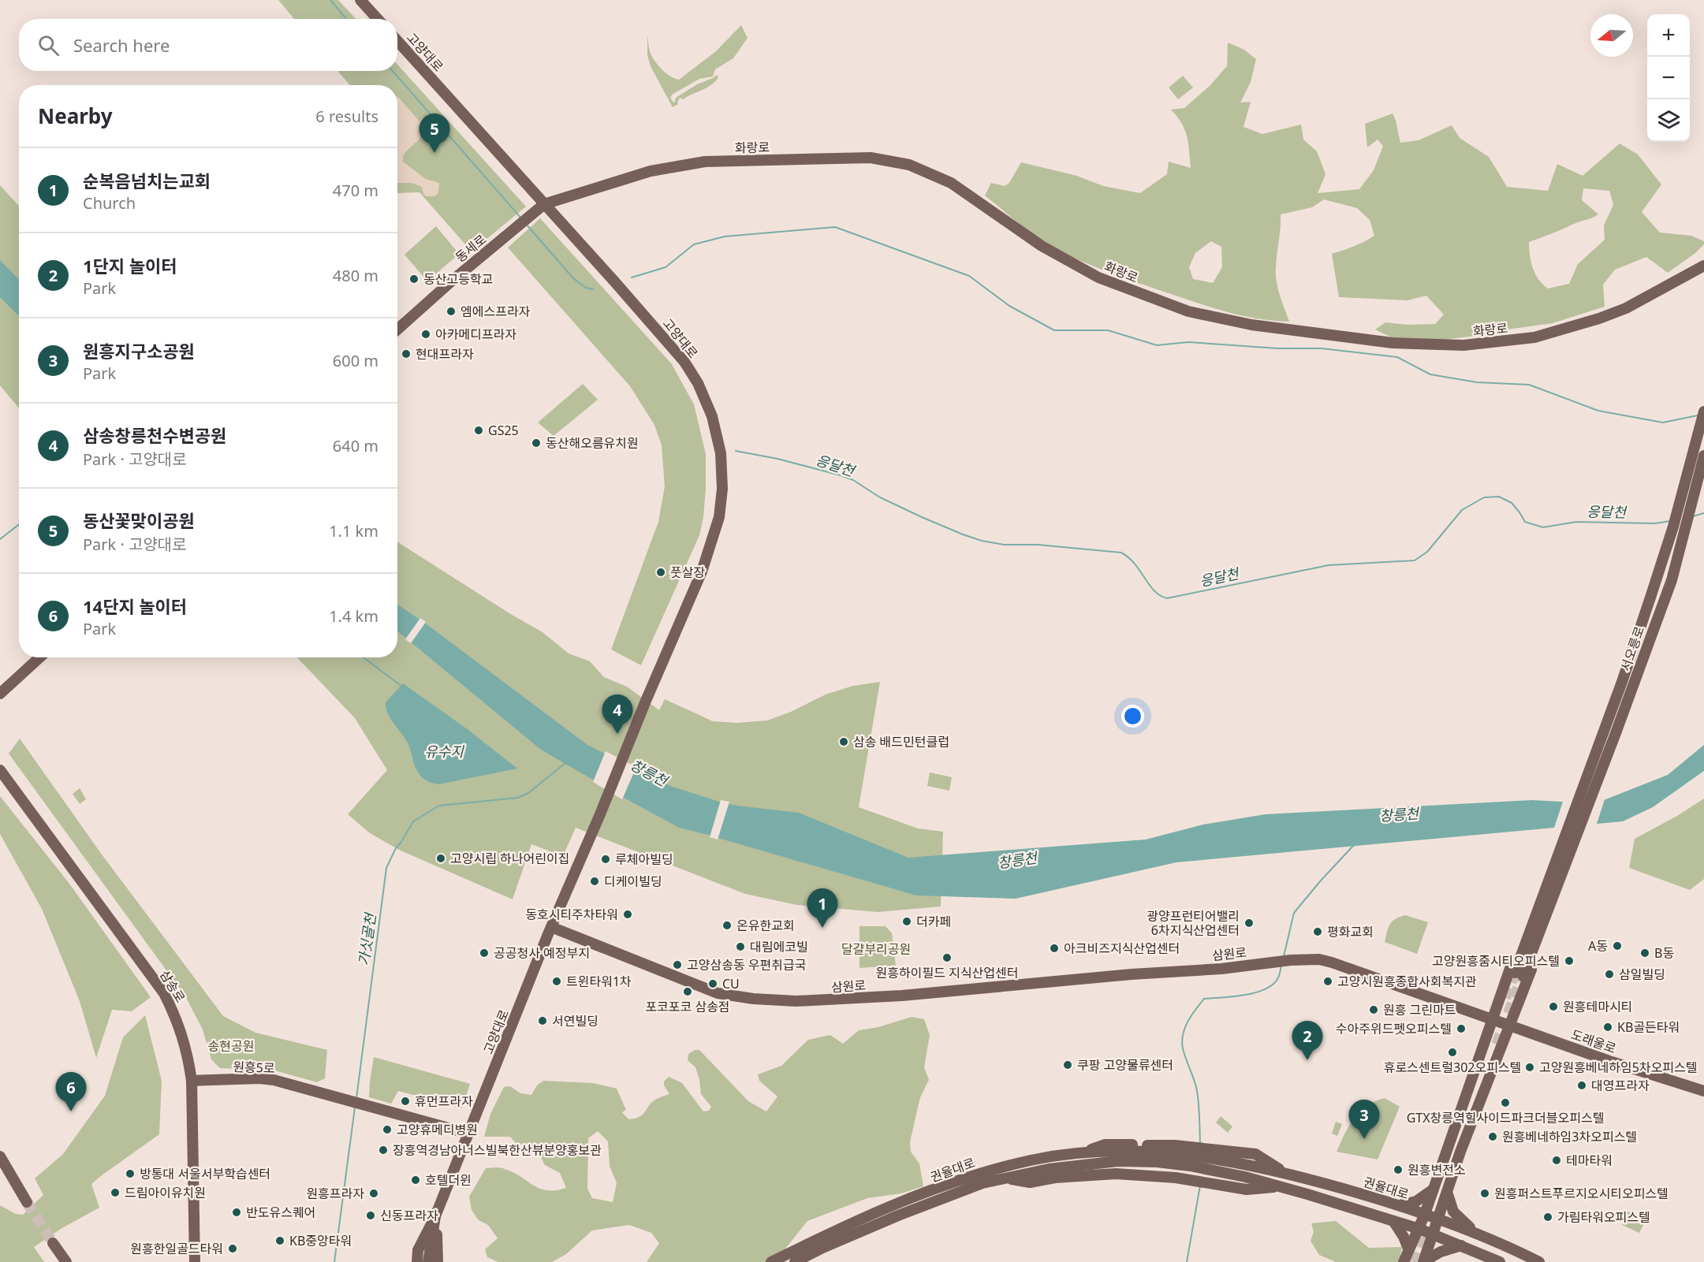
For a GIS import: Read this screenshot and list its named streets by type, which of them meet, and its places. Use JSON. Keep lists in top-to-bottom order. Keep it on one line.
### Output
{"streets":{"main road":["고양대로","화랑로","동세로","서오릉로","삼원로","삼송로","도래울로","원흥5로","권율대로"]},"crossings":[["고양대로","화랑로"],["고양대로","동세로"],["고양대로","삼원로"],["고양대로","원흥5로"],["화랑로","동세로"],["삼원로","도래울로"],["삼송로","원흥5로"]],"water":["응달천","유수지","창릉천","가싯골천"],"parks":["달걀부리공원","송현공원"],"places":["동산고등학교","엠에스프라자","아카메디프라자","현대프라자","GS25","동산해오름유치원","풋살장","삼송 배드민턴클럽","고양시립 하나어린이집","루체아빌딩","디케이빌딩","동호시티주차타워","더카페","광양프런티어밸리 6차지식산업센터","온유한교회","평화교회","A동","대림에코빌","아크비즈지식산업센터","공공청사 예정부지","B동","원흥하이필드 지식산업센터","고양원흥줌시티오피스텔","고양삼송동 우편취급국","삼일빌딩","트윈타워1차","고양시원흥종합사회복지관","CU","포코포코 삼송점","원흥테마시티","원흥 그린마트","서연빌딩","KB골든타워","수아주위드펫오피스텔","휴로스센트럴302오피스텔","쿠팡 고양물류센터","고양원흥베네하임5차오피스텔","대영프라자","휴먼프라자","GTX창릉역힐사이드파크더블오피스텔","고양휴메디병원","원흥베네하임3차오피스텔","장흥역경남아너스빌북한산뷰분양홍보관","테마타워","원흥변전소","방통대 서울서부학습센터","호텔더윈","드림아이유치원","원흥프라자","원흥퍼스트푸르지오시티오피스텔","반도유스퀘어","신동프라자","가림타워오피스텔","KB중앙타워","원흥한일골드타워"],"north":"left","page":{"map_buttons":["+","−"],"search":"Search here","heading":["Nearby","6 results"],"pins":["5","4","1","2","6","3"],"list":[{"mark":"1","name":"순복음넘치는교회","note":"Church","value":"470 m"},{"mark":"2","name":"1단지 놀이터","note":"Park","value":"480 m"},{"mark":"3","name":"원흥지구소공원","note":"Park","value":"600 m"},{"mark":"4","name":"삼송창릉천수변공원","note":"Park · 고양대로","value":"640 m"},{"mark":"5","name":"동산꽃맞이공원","note":"Park · 고양대로","value":"1.1 km"},{"mark":"6","name":"14단지 놀이터","note":"Park","value":"1.4 km"}]}}
